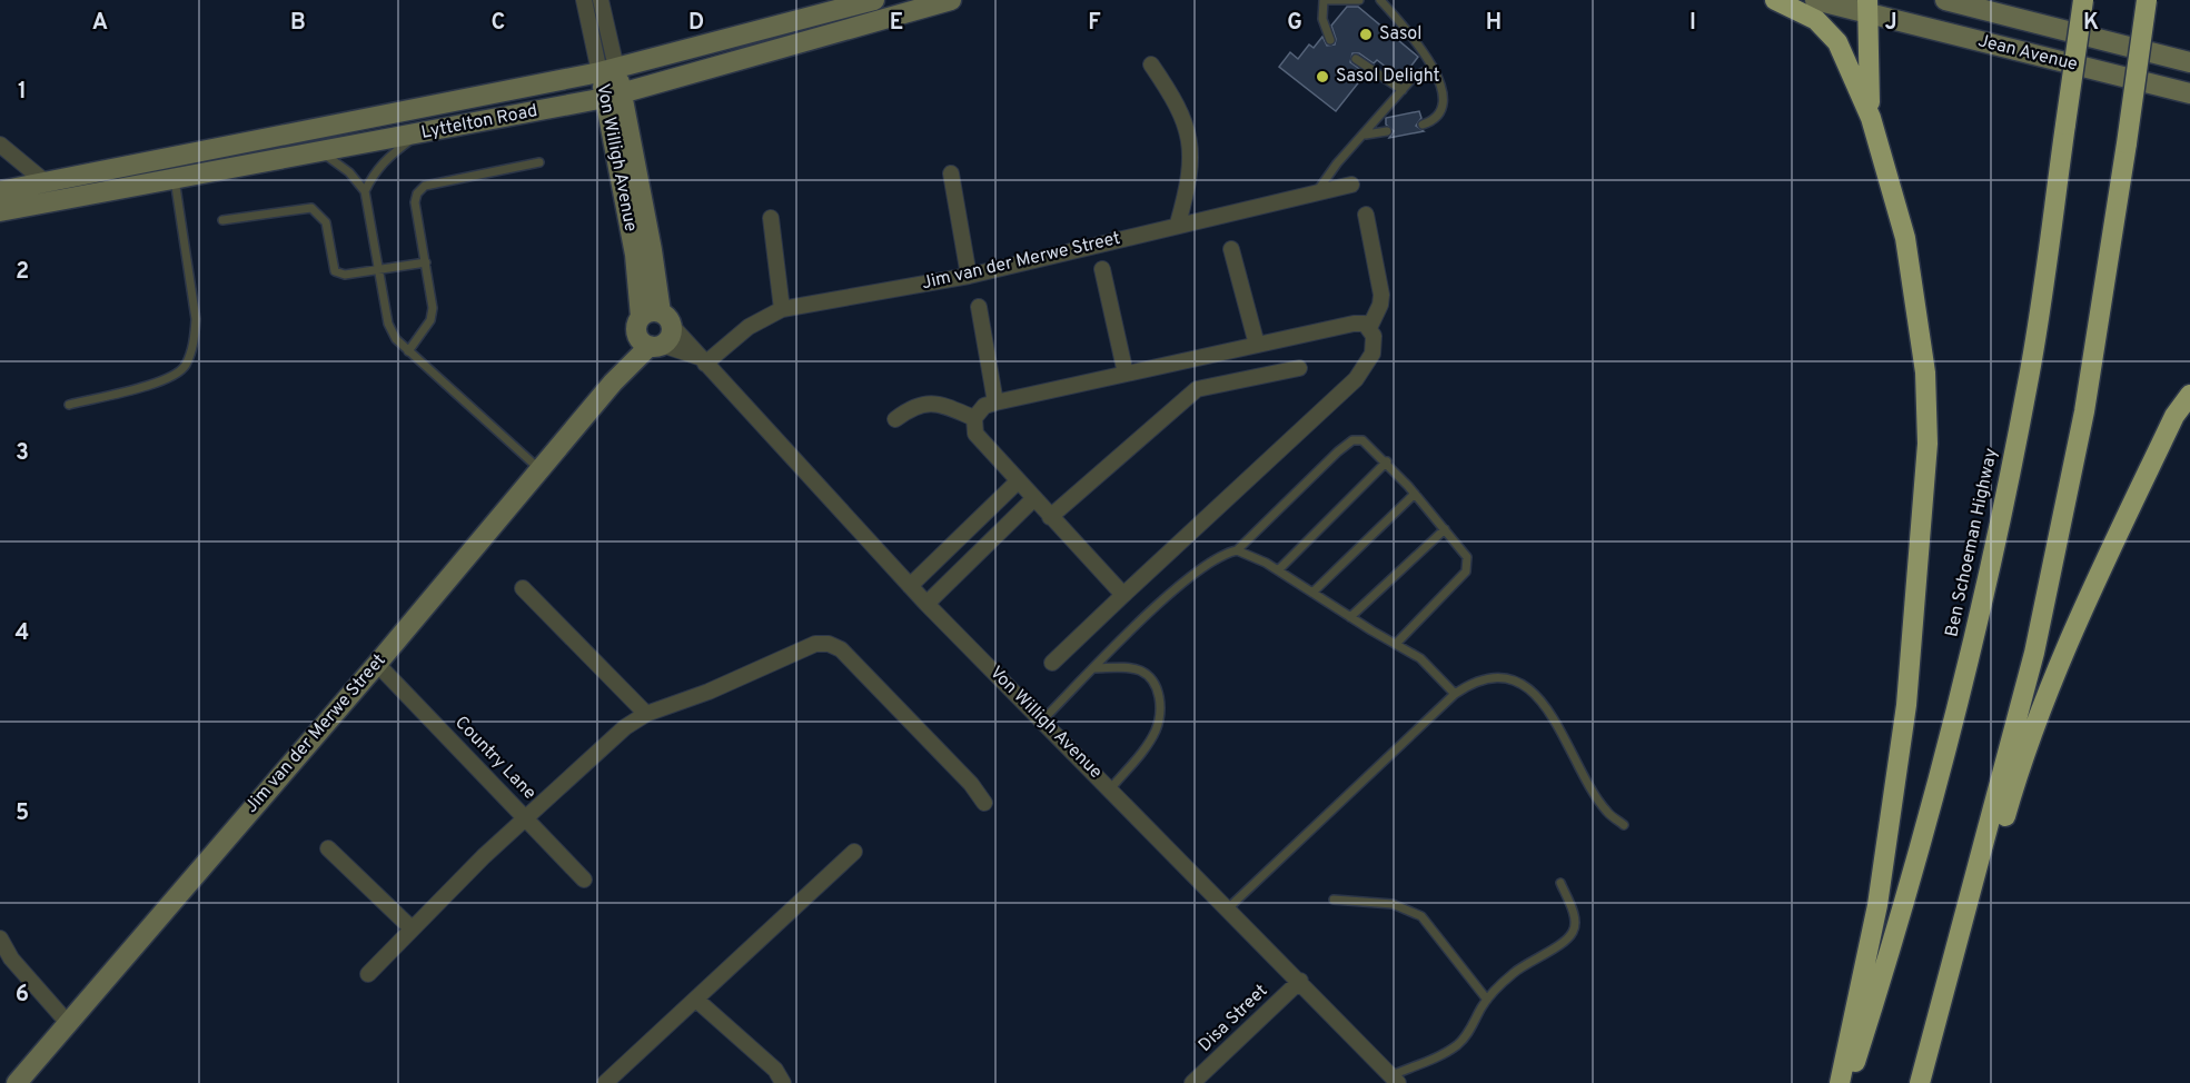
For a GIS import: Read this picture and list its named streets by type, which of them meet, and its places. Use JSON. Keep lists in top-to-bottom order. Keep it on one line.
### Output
{"streets":{"highway":["Ben Schoeman Highway"],"main road":["Jean Avenue","Lyttelton Road","Von Willigh Avenue","Jim van der Merwe Street"],"street":["Country Lane","Disa Street"]},"crossings":[["Lyttelton Road","Von Willigh Avenue"],["Von Willigh Avenue","Jim van der Merwe Street"],["Von Willigh Avenue","Disa Street"],["Jim van der Merwe Street","Country Lane"]],"places":["Sasol","Sasol Delight"],"grid":{"columns":["A","B","C","D","E","F","G","H","I","J","K"],"rows":["1","2","3","4","5","6"]}}
